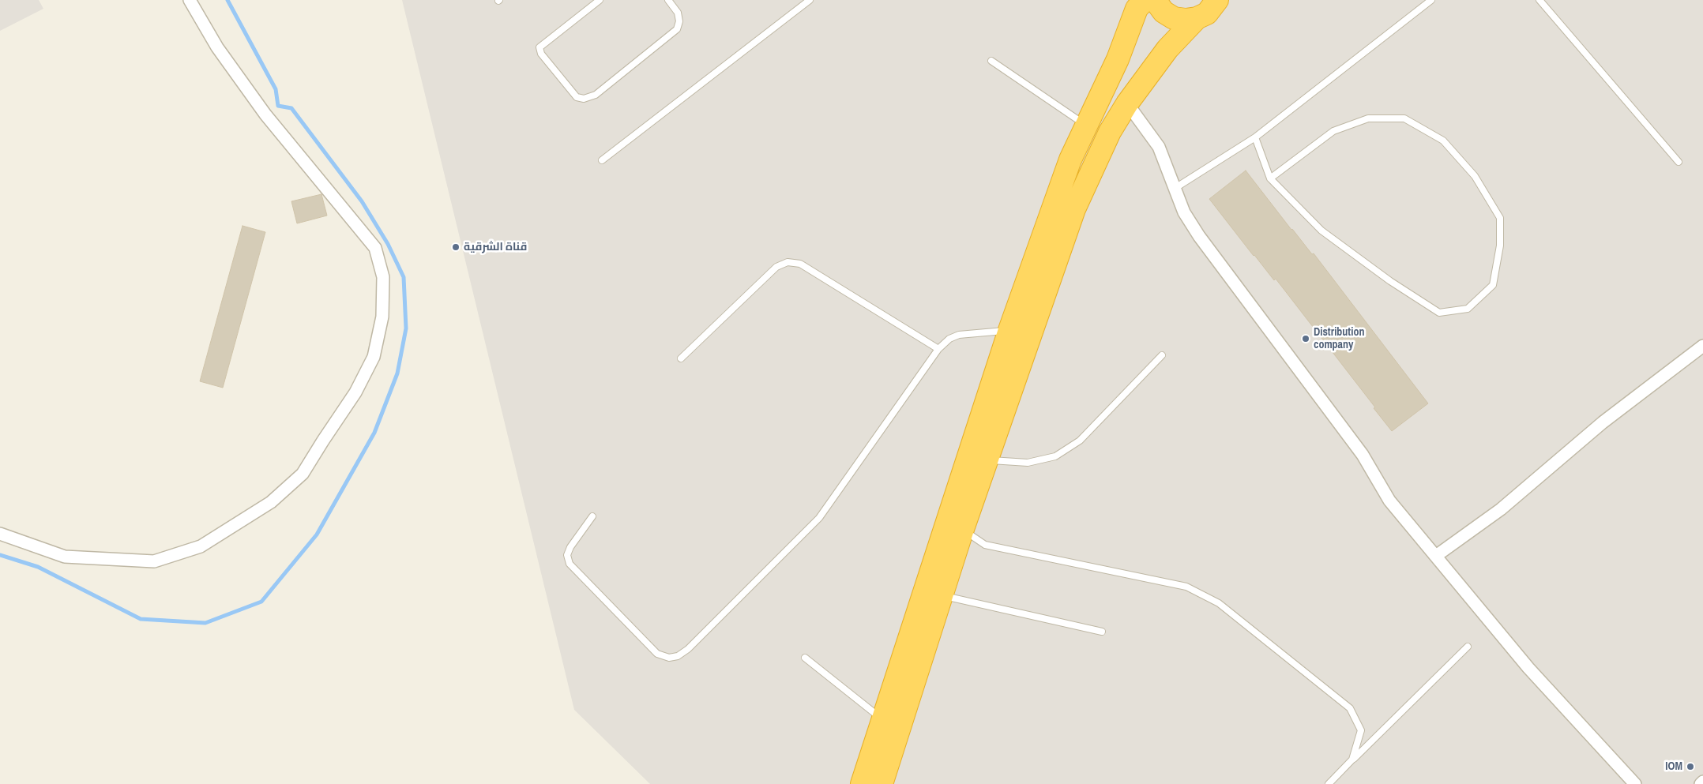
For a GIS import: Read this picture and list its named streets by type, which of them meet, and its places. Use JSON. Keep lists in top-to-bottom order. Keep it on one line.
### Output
{"places":["قناة الشرقية","Distribution company","IOM"]}
